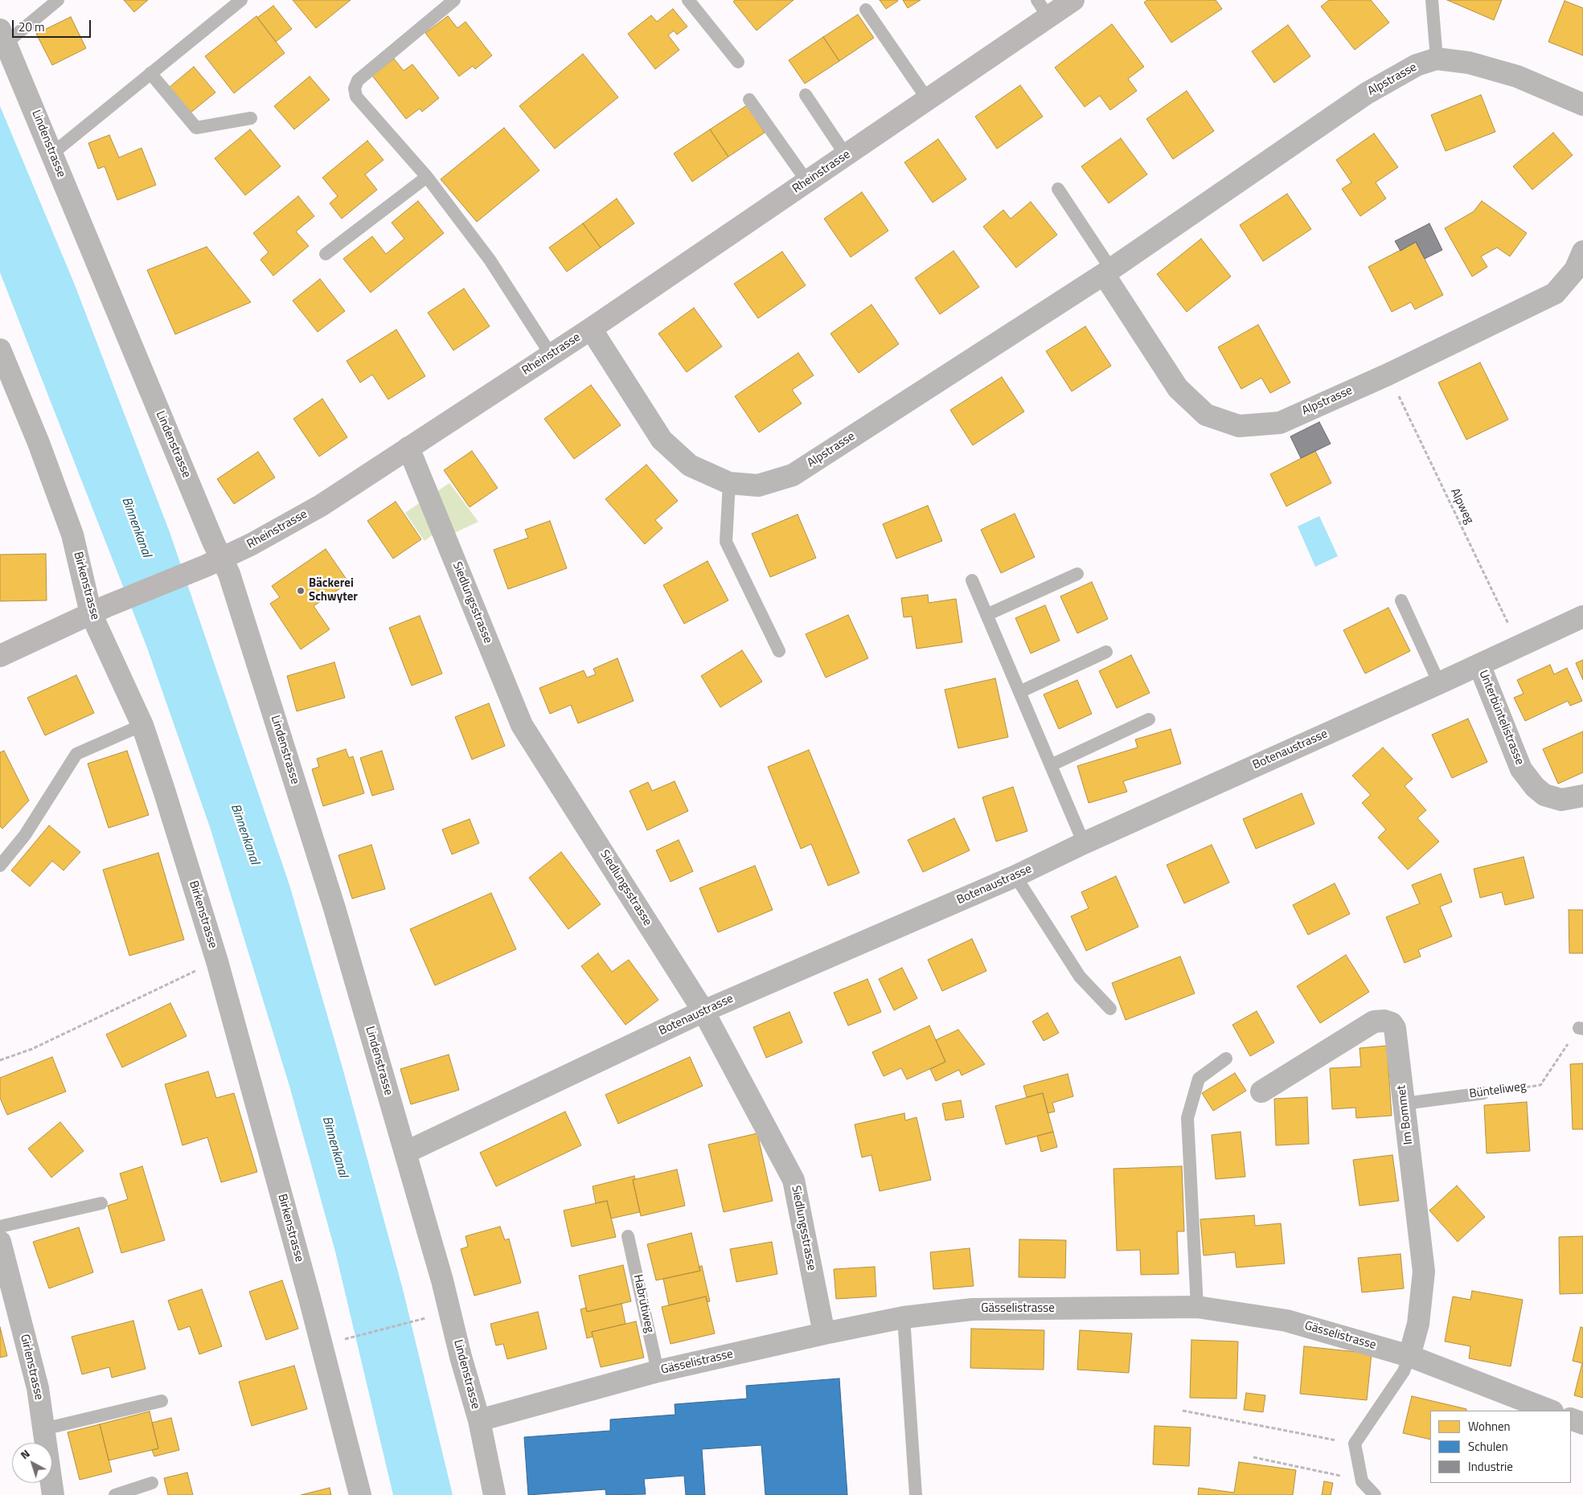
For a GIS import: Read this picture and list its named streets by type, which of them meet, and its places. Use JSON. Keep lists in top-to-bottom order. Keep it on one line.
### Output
{"streets":{"street":["Alpstrasse","Lindenstrasse","Rheinstrasse","Birkenstrasse","Siedlungsstrasse","Unterbüntelistrasse","Botenaustrasse","Im Bommet","Gässelistrasse","Girlenstrasse"],"lane":["Bünteliweg","Habrütiweg"],"path":["Alpweg"]},"crossings":[["Alpstrasse","Rheinstrasse"],["Alpstrasse","Alpweg"],["Lindenstrasse","Rheinstrasse"],["Lindenstrasse","Botenaustrasse"],["Lindenstrasse","Gässelistrasse"],["Rheinstrasse","Birkenstrasse"],["Rheinstrasse","Siedlungsstrasse"],["Alpweg","Botenaustrasse"],["Siedlungsstrasse","Botenaustrasse"],["Siedlungsstrasse","Gässelistrasse"],["Unterbüntelistrasse","Botenaustrasse"],["Bünteliweg","Im Bommet"],["Im Bommet","Gässelistrasse"],["Habrütiweg","Gässelistrasse"]],"water":["Binnenkanal"],"places":["Bäckerei Schwyter"],"legend":["Wohnen","Schulen","Industrie"],"scale_bar":"20 m","north":"top left"}
